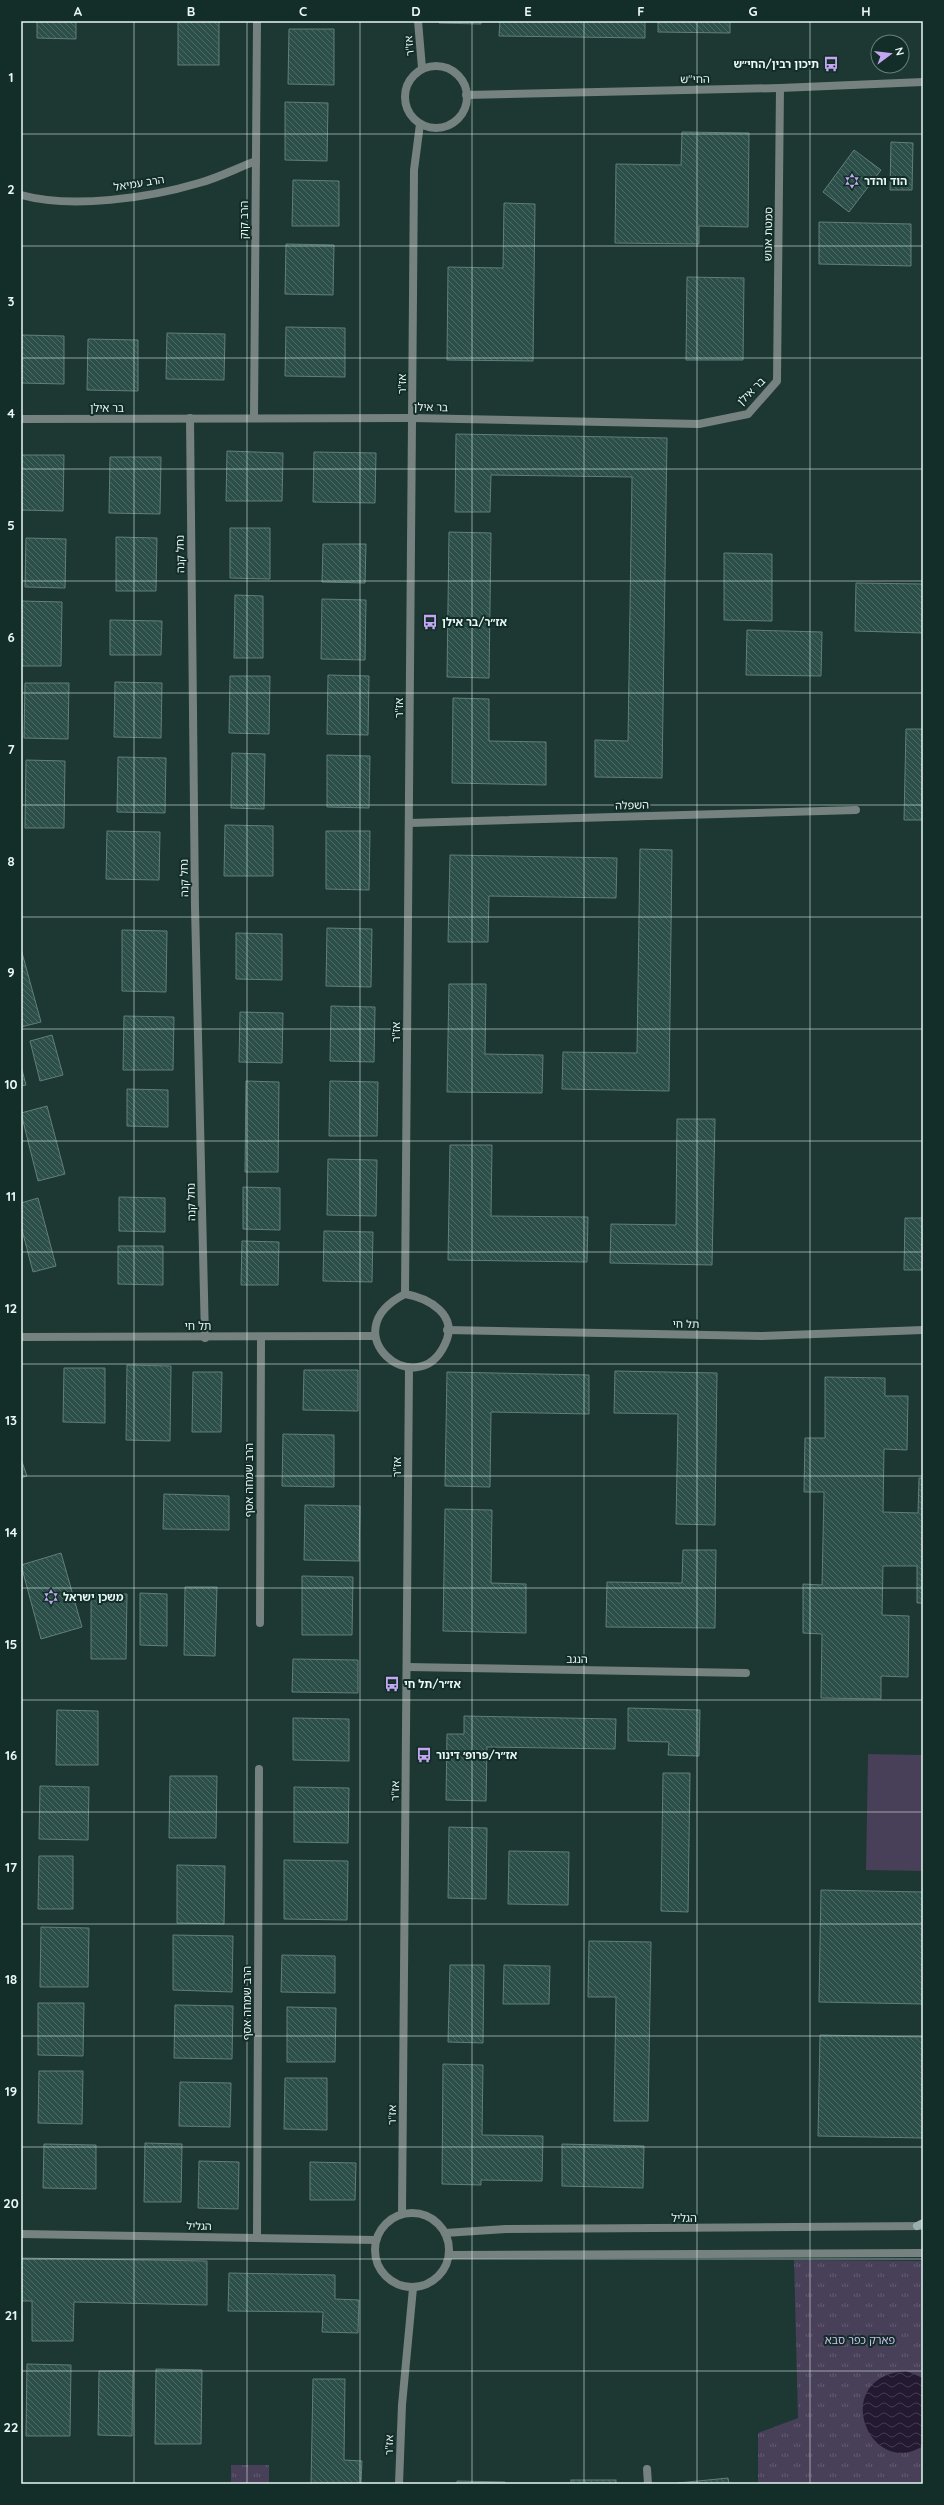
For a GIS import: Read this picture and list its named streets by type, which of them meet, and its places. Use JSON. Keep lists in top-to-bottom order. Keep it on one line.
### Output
{"streets":{"street":["אז\"ר","החי\"ש","הרב עמיאל","הרב קוק","סמטת אנוש","בר אילן","נחל קנה","השפלה","תל חי","הרב שמחה אסף","הנגב","הגליל"]},"crossings":[["אז\"ר","החי\"ש"],["אז\"ר","בר אילן"],["אז\"ר","השפלה"],["אז\"ר","תל חי"],["אז\"ר","הנגב"],["אז\"ר","הגליל"],["החי\"ש","סמטת אנוש"],["הרב עמיאל","הרב קוק"],["הרב קוק","בר אילן"],["סמטת אנוש","בר אילן"],["בר אילן","נחל קנה"],["נחל קנה","תל חי"],["תל חי","הרב שמחה אסף"],["הרב שמחה אסף","הגליל"]],"parks":["פארק כפר סבא"],"places":{"bus stop":["תיכון רבין/החי״ש","אז״ר/בר אילן","אז״ר/תל חי","אז״ר/פרופ׳ דינור"],"synagogue":["הוד והדר","משכן ישראל"]},"north":"right","grid":{"columns":["A","B","C","D","E","F","G","H"],"rows":["1","2","3","4","5","6","7","8","9","10","11","12","13","14","15","16","17","18","19","20","21","22"]}}
